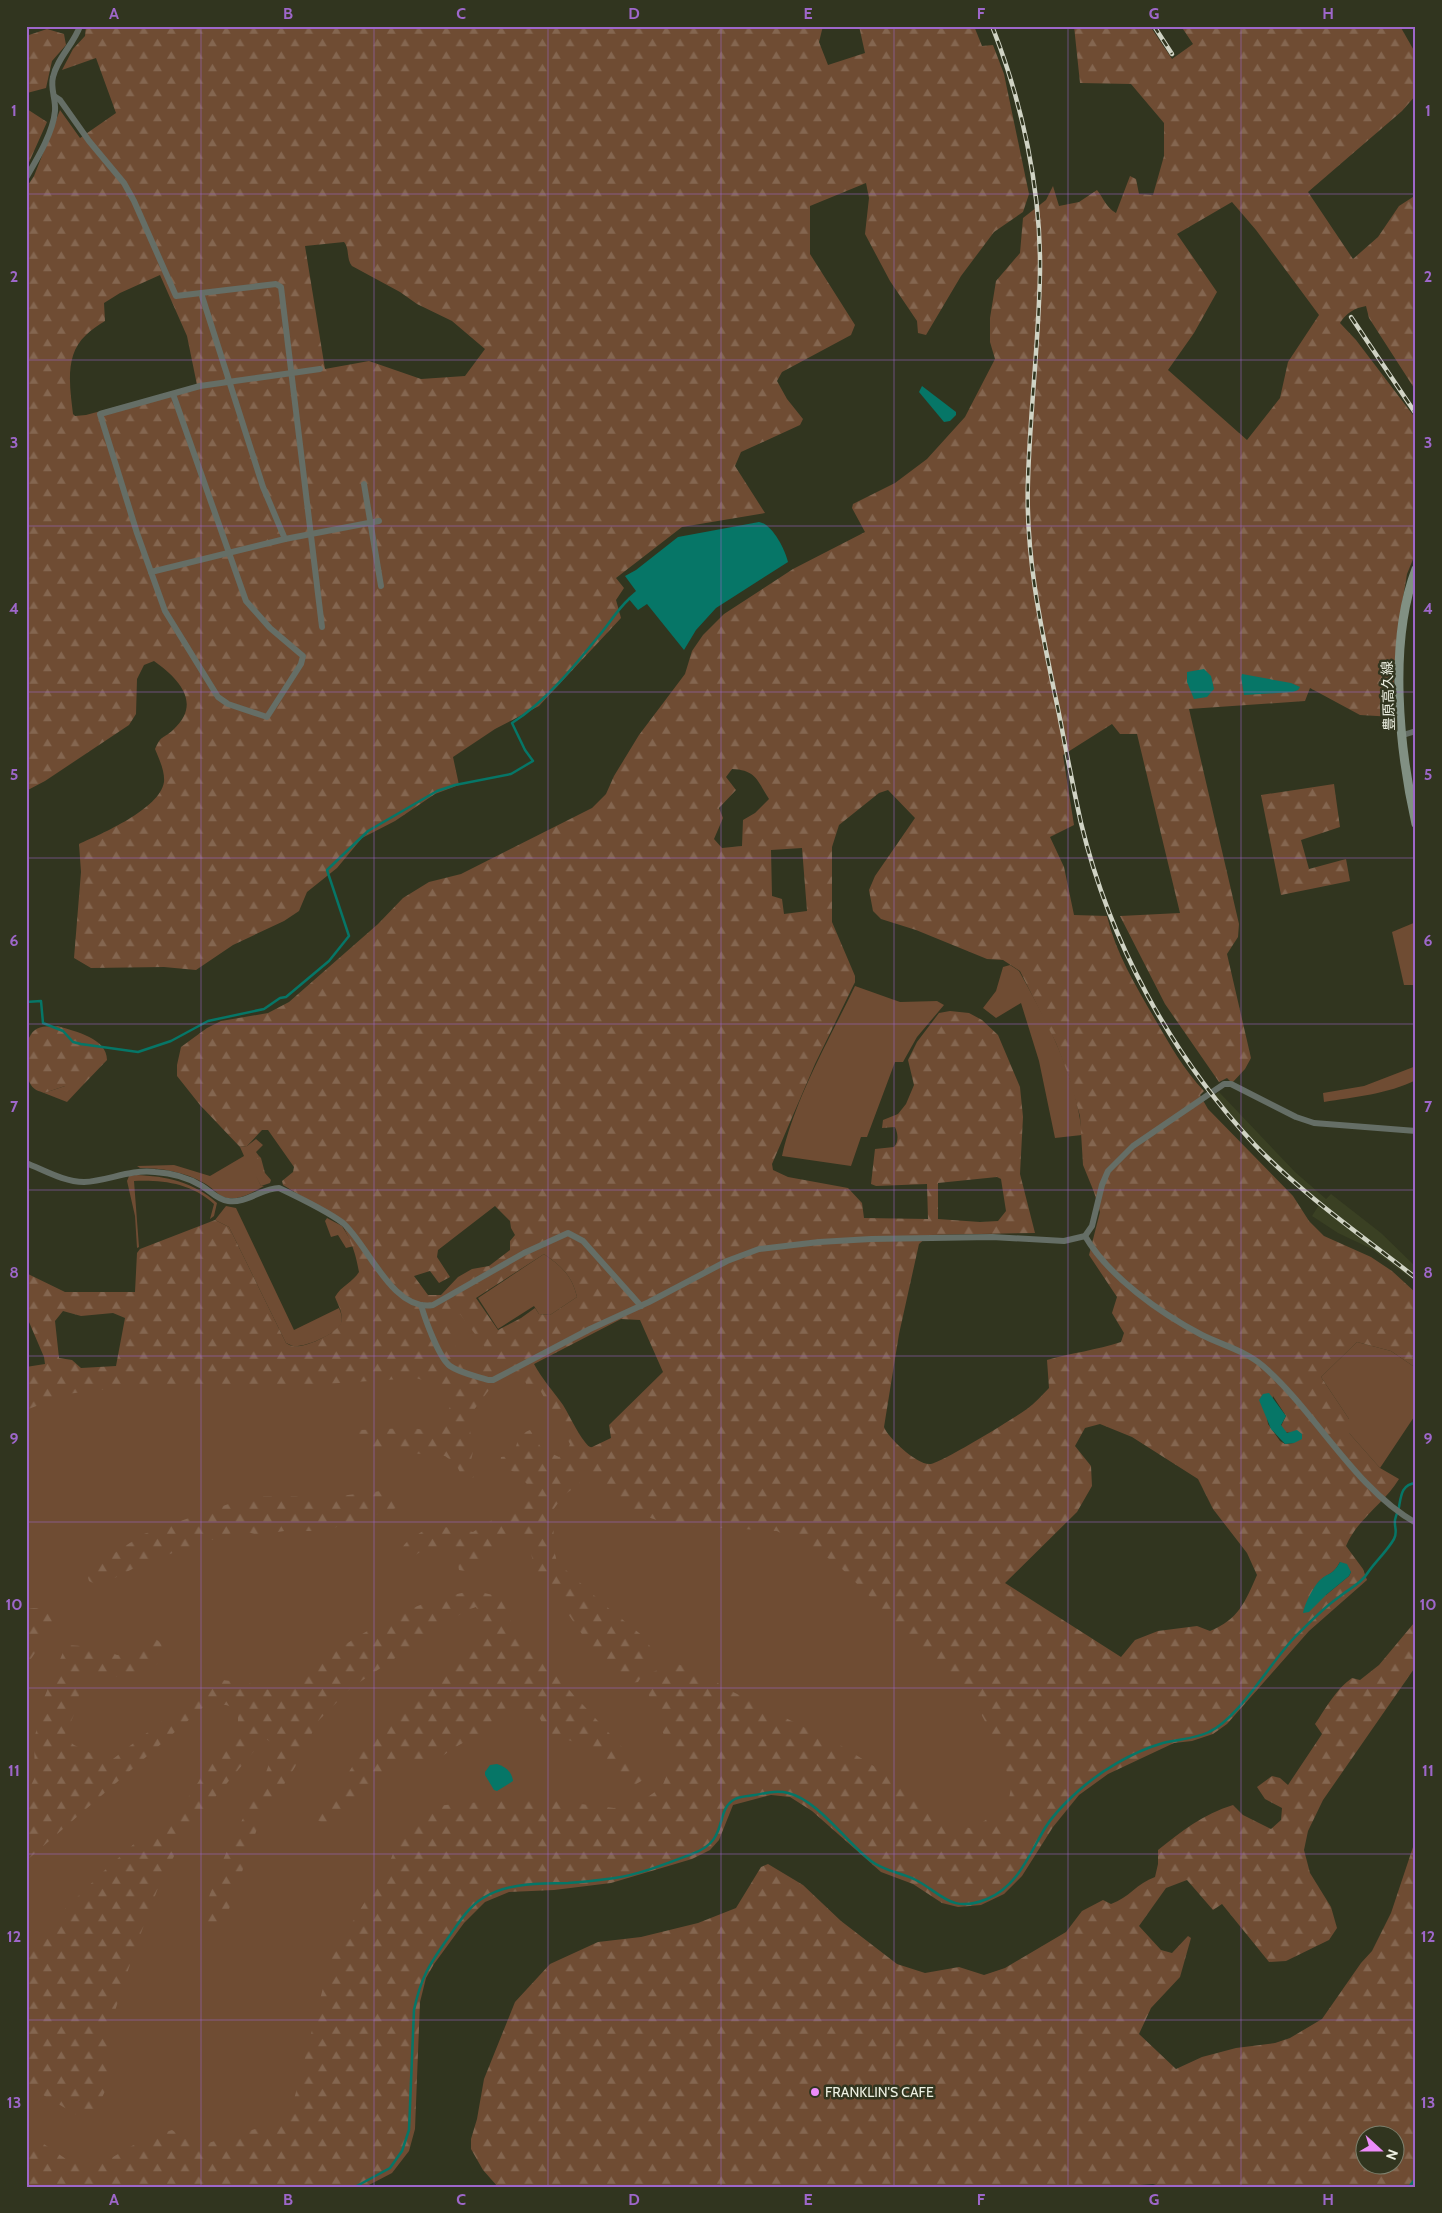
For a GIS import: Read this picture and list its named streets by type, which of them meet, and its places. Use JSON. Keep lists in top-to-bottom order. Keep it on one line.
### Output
{"streets":{"main road":["豊原高久線"]},"places":["FRANKLIN'S CAFE"],"north":"right","grid":{"columns":["A","B","C","D","E","F","G","H"],"rows":["1","2","3","4","5","6","7","8","9","10","11","12","13"]}}
